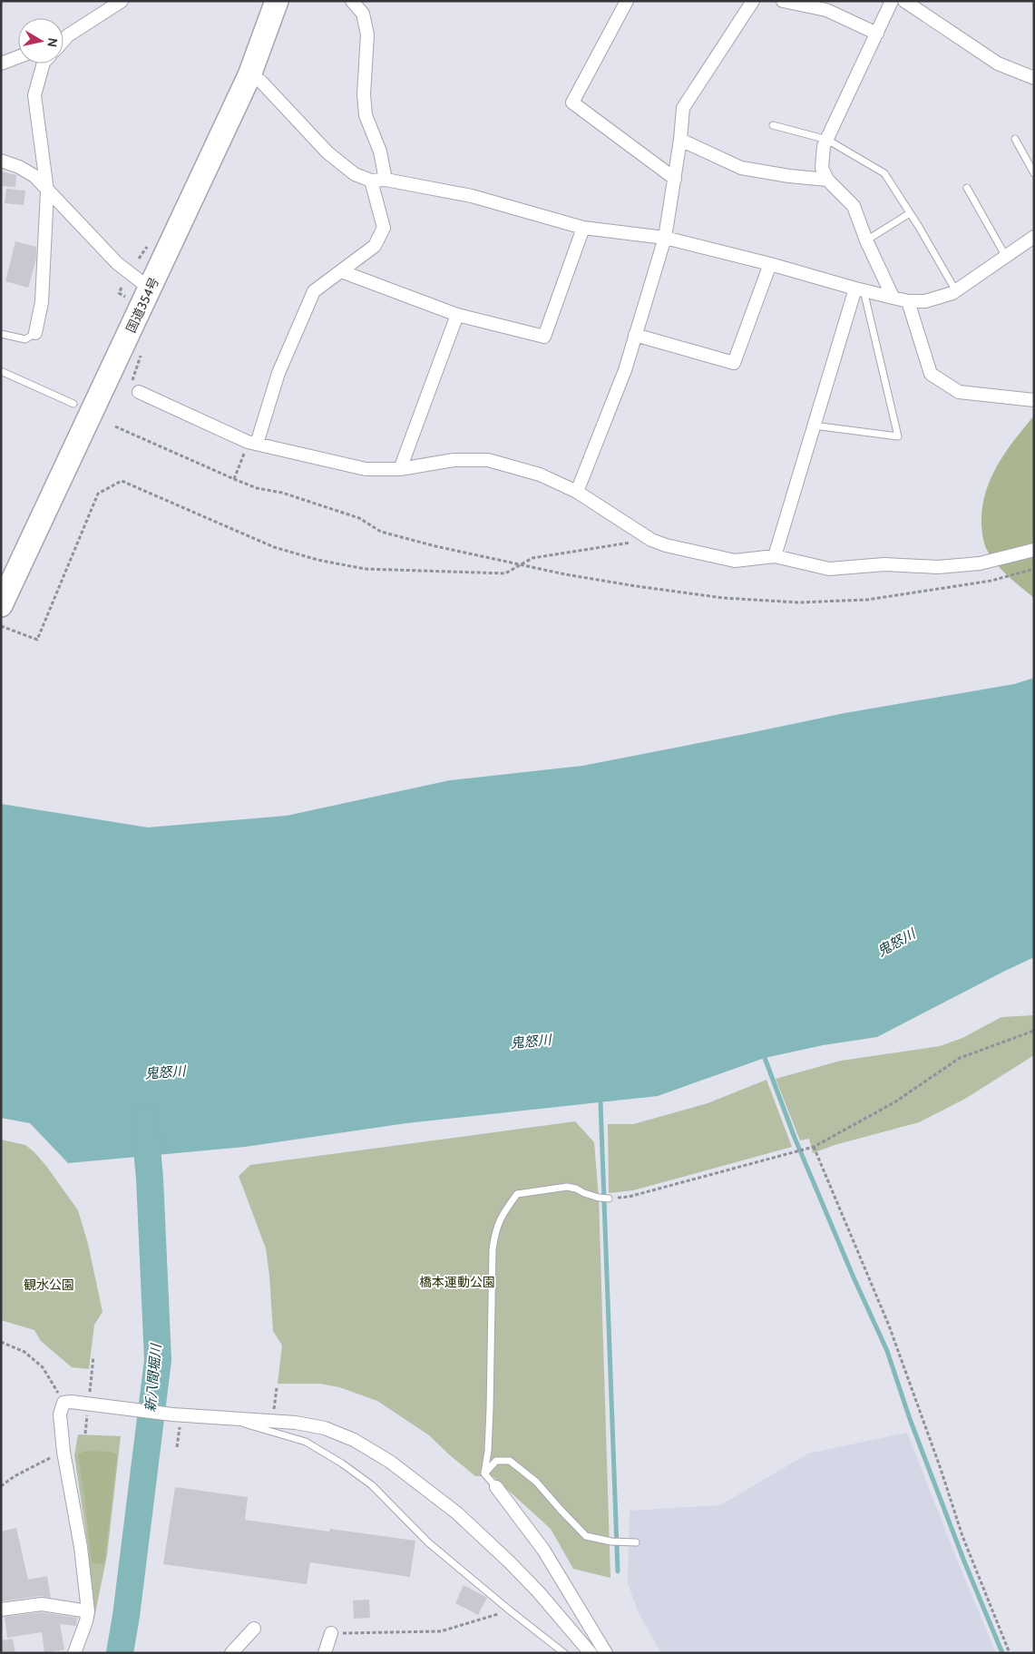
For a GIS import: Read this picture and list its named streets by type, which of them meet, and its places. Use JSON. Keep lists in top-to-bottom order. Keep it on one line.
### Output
{"streets":{"highway":["国道354号"]},"water":["鬼怒川","新八間堀川"],"parks":["橋本運動公園","観水公園"],"north":"right"}
